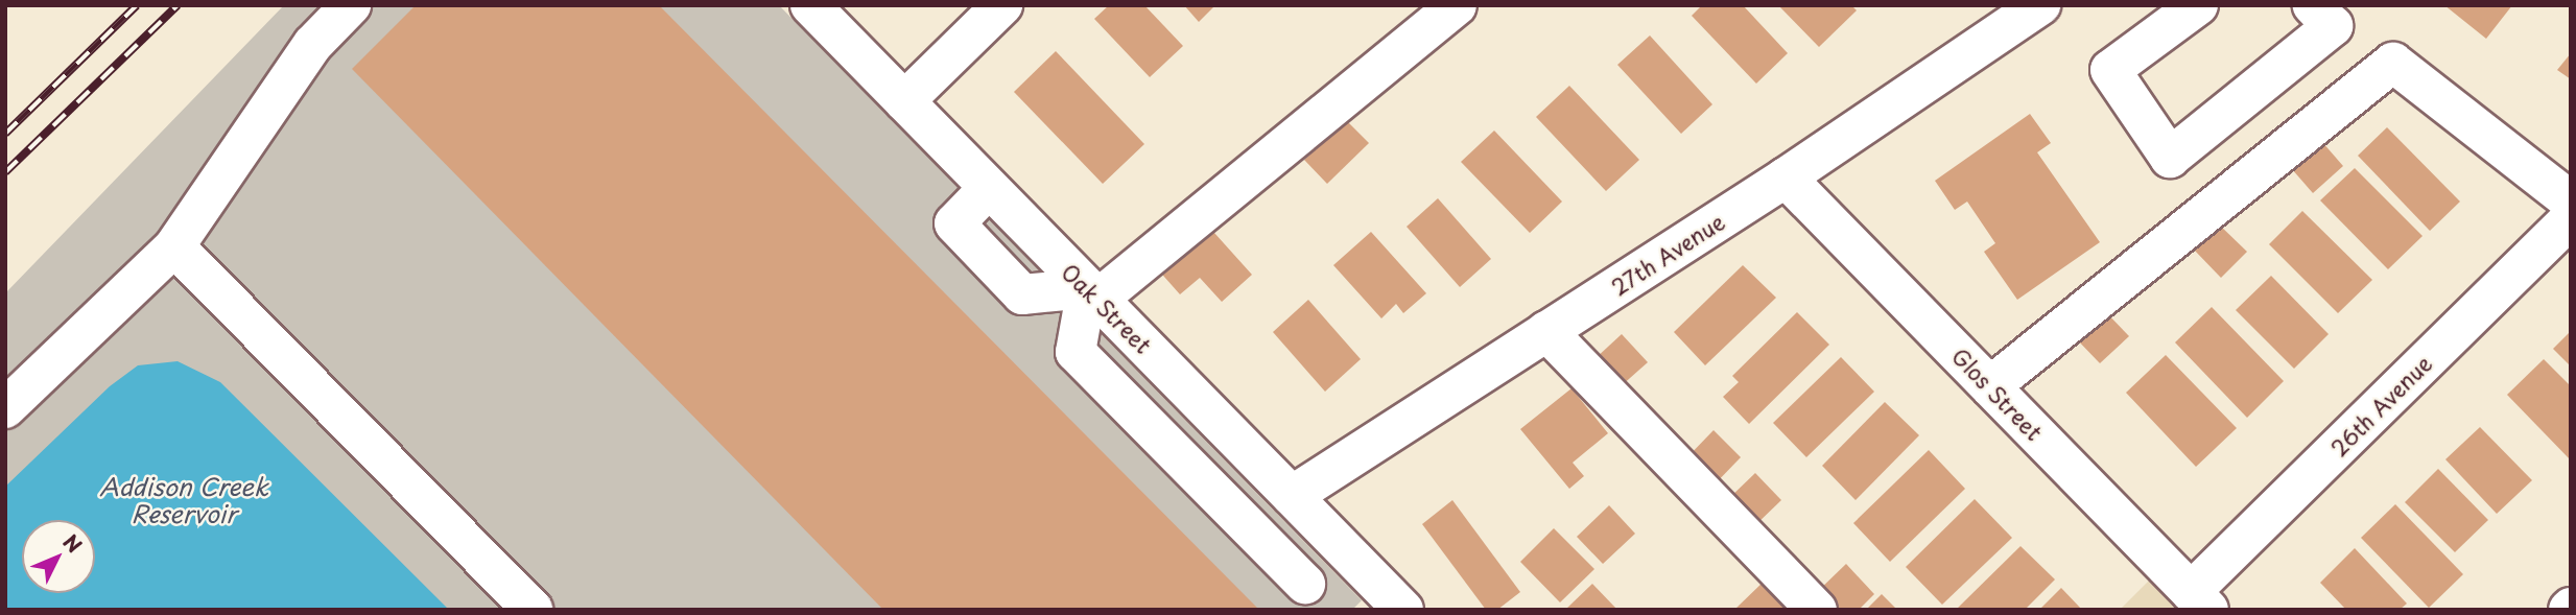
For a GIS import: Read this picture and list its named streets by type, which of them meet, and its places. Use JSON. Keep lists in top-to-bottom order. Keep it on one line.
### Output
{"streets":{"street":["27th Avenue","Oak Street","Glos Street","26th Avenue"]},"crossings":[["27th Avenue","Oak Street"],["27th Avenue","Glos Street"],["Glos Street","26th Avenue"]],"water":["Addison Creek Reservoir"],"north":"top right"}
